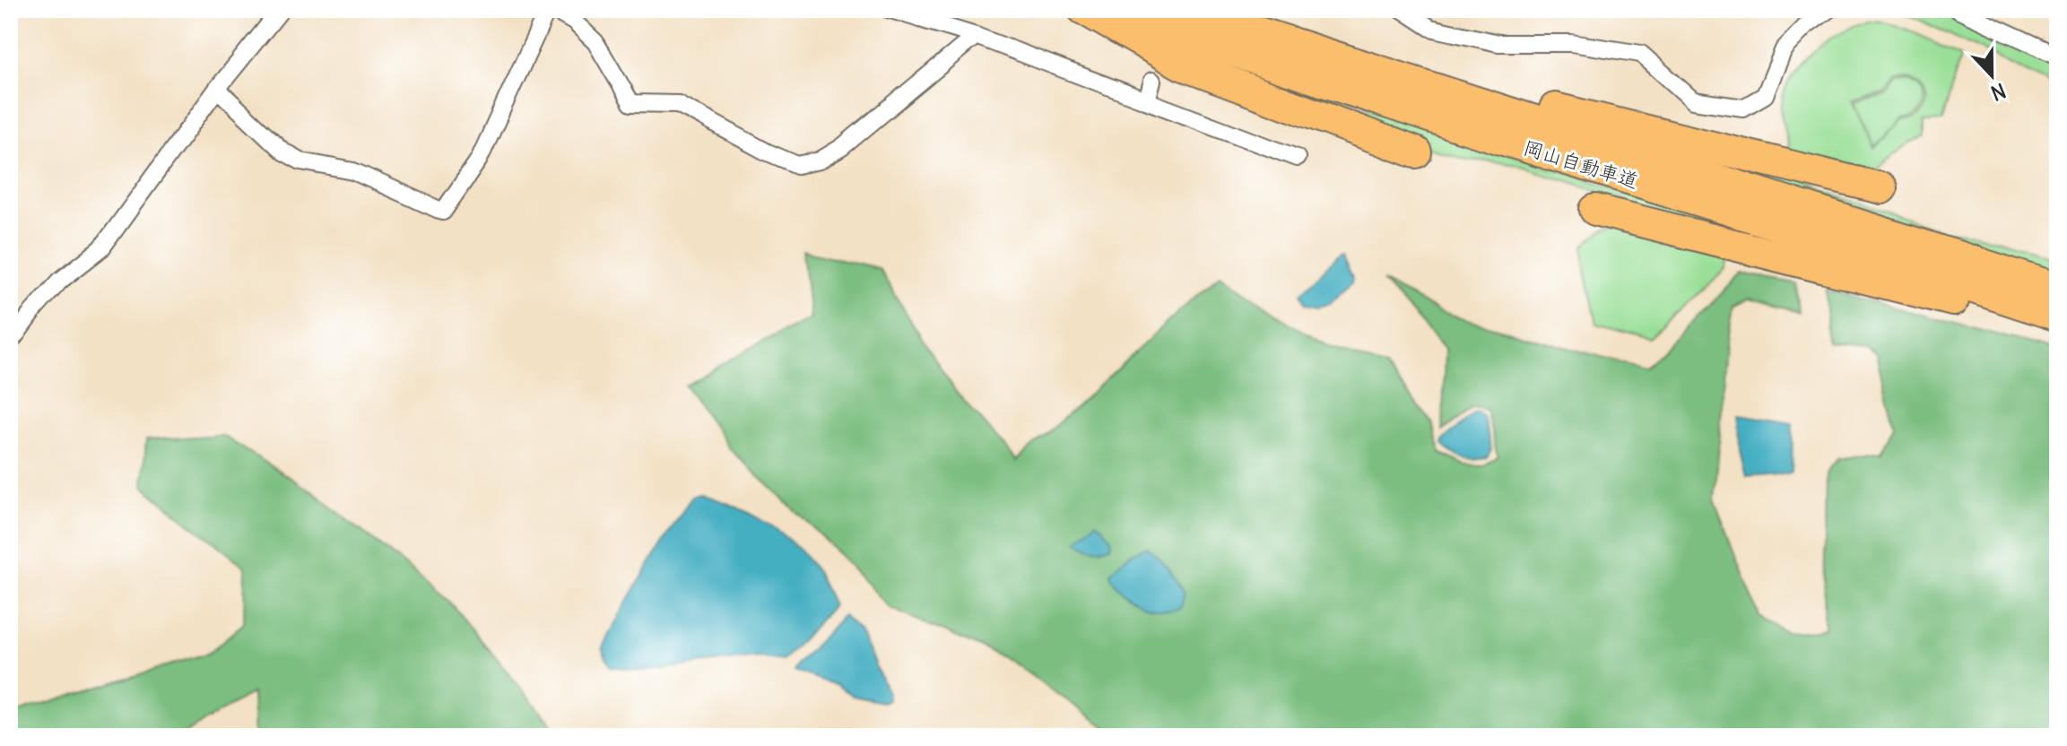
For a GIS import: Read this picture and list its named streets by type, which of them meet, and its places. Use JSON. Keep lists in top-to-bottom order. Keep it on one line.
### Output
{"streets":{"highway":["岡山自動車道"]},"north":"bottom"}
